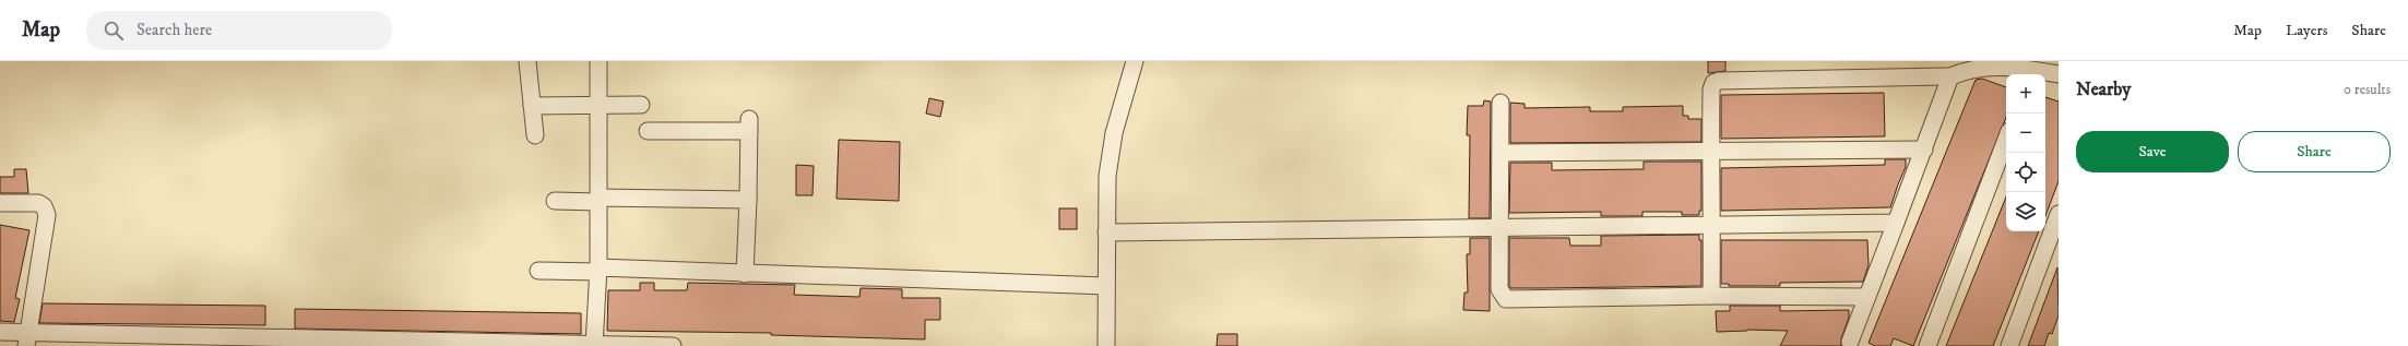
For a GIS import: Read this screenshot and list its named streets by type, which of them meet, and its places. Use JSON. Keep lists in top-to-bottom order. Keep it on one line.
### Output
{"page":{"header":"Map","search":"Search here","nav":["Map","Layers","Share"],"heading":["Nearby","0 results"],"map_buttons":["+","−"],"buttons":["Save","Share"]}}
